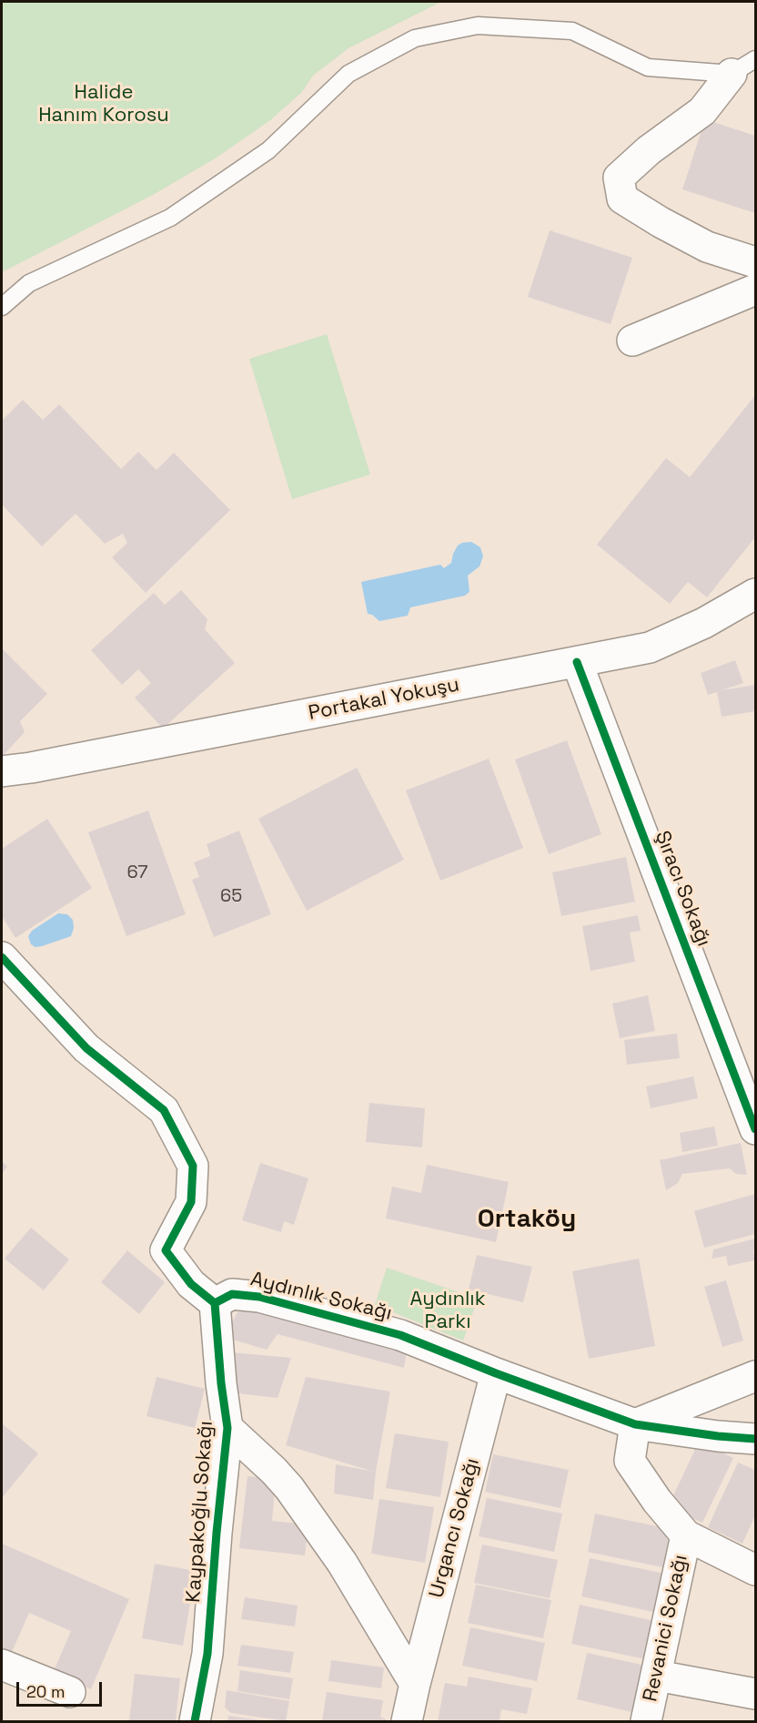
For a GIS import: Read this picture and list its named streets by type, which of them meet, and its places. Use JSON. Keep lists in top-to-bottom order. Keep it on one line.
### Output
{"streets":{"street":["Portakal Yokuşu","Şıracı Sokağı","Aydınlık Sokağı","Kaypakoğlu Sokağı","Urgancı Sokağı","Revanici Sokağı"]},"crossings":[["Portakal Yokuşu","Şıracı Sokağı"],["Aydınlık Sokağı","Kaypakoğlu Sokağı"],["Aydınlık Sokağı","Urgancı Sokağı"]],"districts":["Ortaköy"],"parks":["Halide Hanım Korosu","Aydınlık Parkı"],"house_numbers":["67","65"],"scale_bar":"20 m"}
